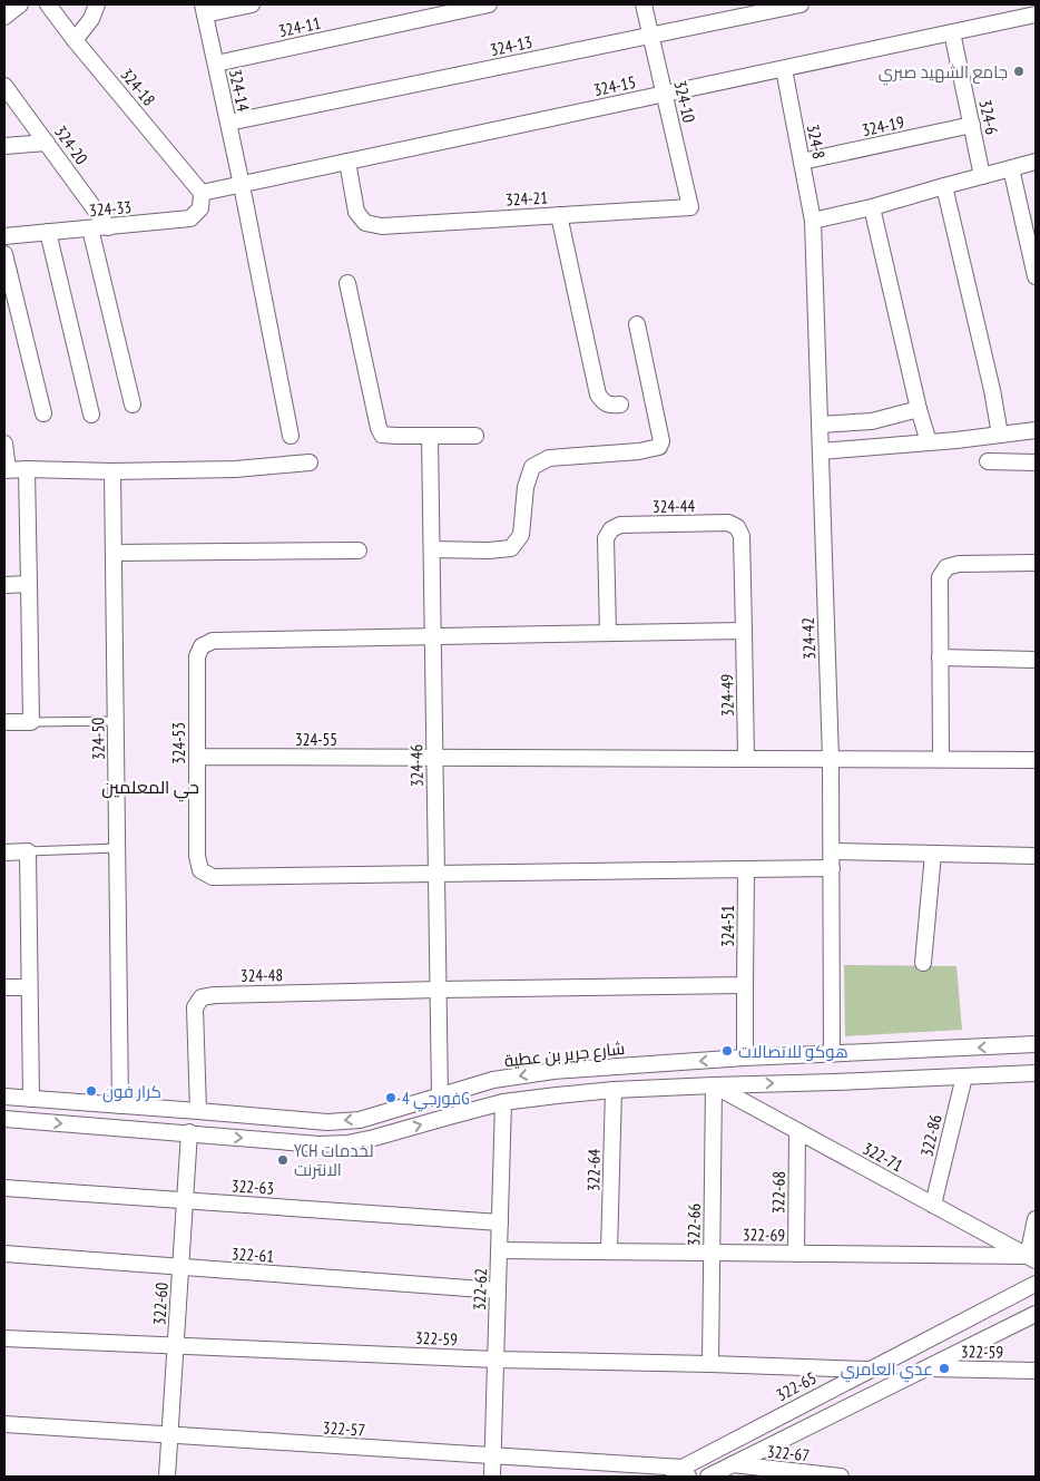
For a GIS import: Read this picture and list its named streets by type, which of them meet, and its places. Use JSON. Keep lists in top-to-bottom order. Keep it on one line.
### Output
{"streets":{"street":["324-11","324-13","324-15","324-18","324-14","324-10","324-6","324-19","324-8","324-20","324-21","324-33","324-44","324-42","324-49","324-50","324-55","324-53","324-46","324-51","324-48","شارع جرير بن عطية","322-86","322-71","322-64","322-63","322-68","322-66","322-69","322-61","322-62","322-60","322-59","322-65","322-57","322-67"]},"crossings":[["324-11","324-14"],["324-13","324-14"],["324-13","324-10"],["324-15","324-18"],["324-15","324-14"],["324-15","324-10"],["324-15","324-6"],["324-15","324-8"],["324-15","324-21"],["324-15","324-33"],["324-18","324-33"],["324-10","324-21"],["324-6","324-19"],["324-19","324-8"],["324-8","324-42"],["324-20","324-33"],["324-44","324-49"],["324-42","شارع جرير بن عطية"],["324-50","شارع جرير بن عطية"],["324-55","324-53"],["324-55","324-46"],["324-53","324-46"],["324-46","324-48"],["324-46","شارع جرير بن عطية"],["324-51","شارع جرير بن عطية"],["324-48","شارع جرير بن عطية"],["322-86","322-71"],["322-71","322-68"],["322-71","322-66"],["322-71","322-69"],["322-64","322-69"],["322-63","322-62"],["322-63","322-60"],["322-68","322-69"],["322-66","322-69"],["322-66","322-59"],["322-69","322-62"],["322-61","322-62"],["322-61","322-60"],["322-62","322-59"],["322-62","322-57"],["322-60","322-59"],["322-60","322-57"],["322-59","322-65"],["322-65","322-57"]],"districts":["حي المعلمين"],"places":["جامع الشهيد صبري","هوكو للاتصالات","كرار فون","فورجي 4G","YCH لخدمات الانترنت","عدي العامري"]}
